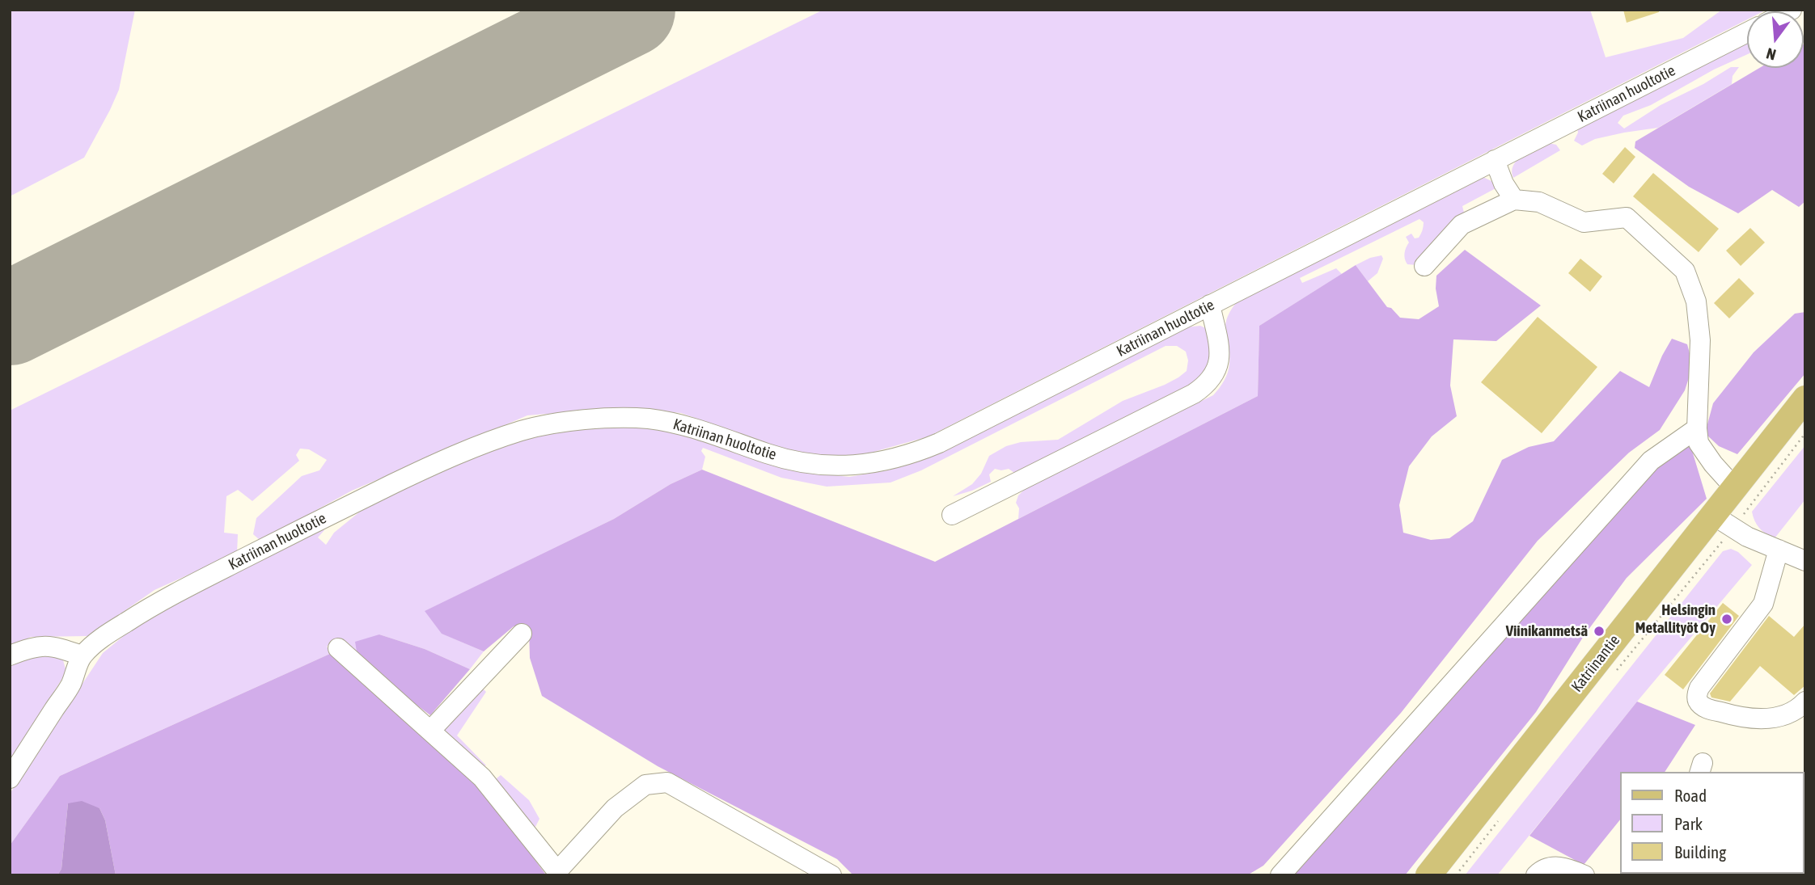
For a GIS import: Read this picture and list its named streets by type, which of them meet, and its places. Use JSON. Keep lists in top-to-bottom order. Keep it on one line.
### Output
{"streets":{"main road":["Katriinantie"],"street":["Katriinan huoltotie"]},"places":["Helsingin Metallityöt Oy","Viinikanmetsä"],"legend":["Road","Park","Building"],"north":"bottom"}
